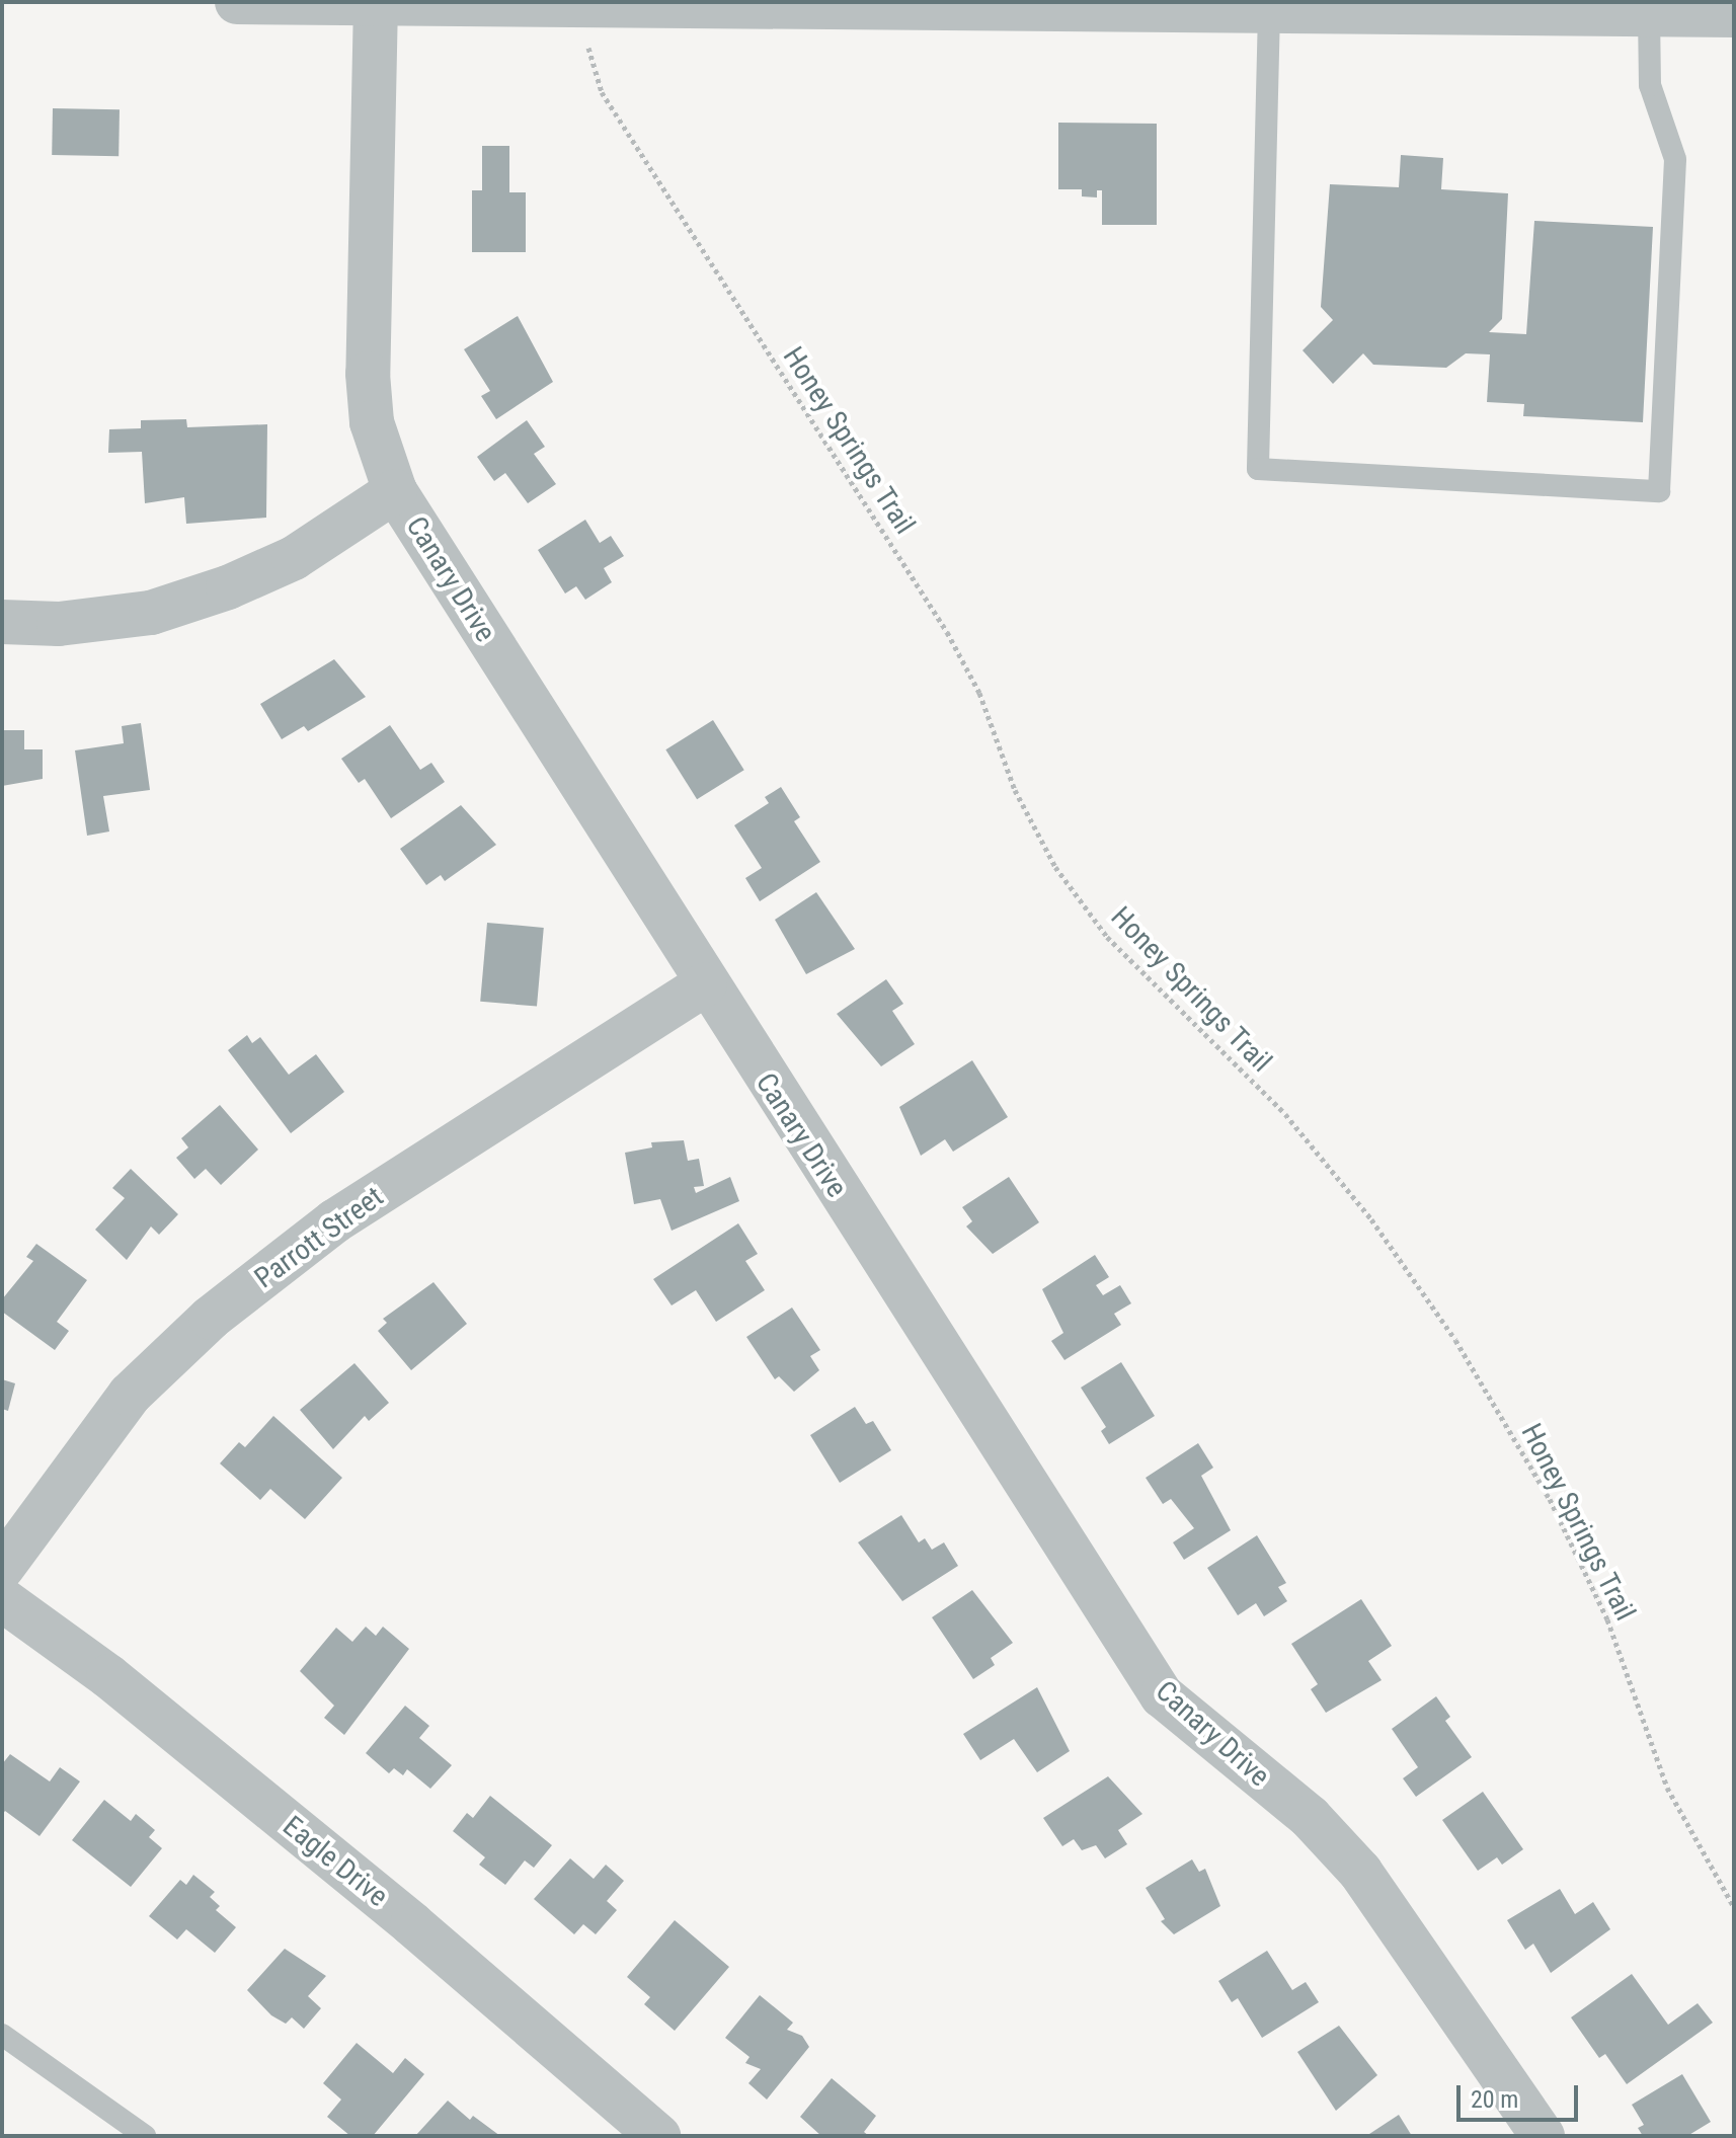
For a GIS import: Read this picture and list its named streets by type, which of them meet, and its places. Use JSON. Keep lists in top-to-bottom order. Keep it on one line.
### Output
{"streets":{"street":["Canary Drive","Parrott Street","Eagle Drive"],"path":["Honey Springs Trail"]},"crossings":[["Canary Drive","Parrott Street"]],"scale_bar":"20 m"}
